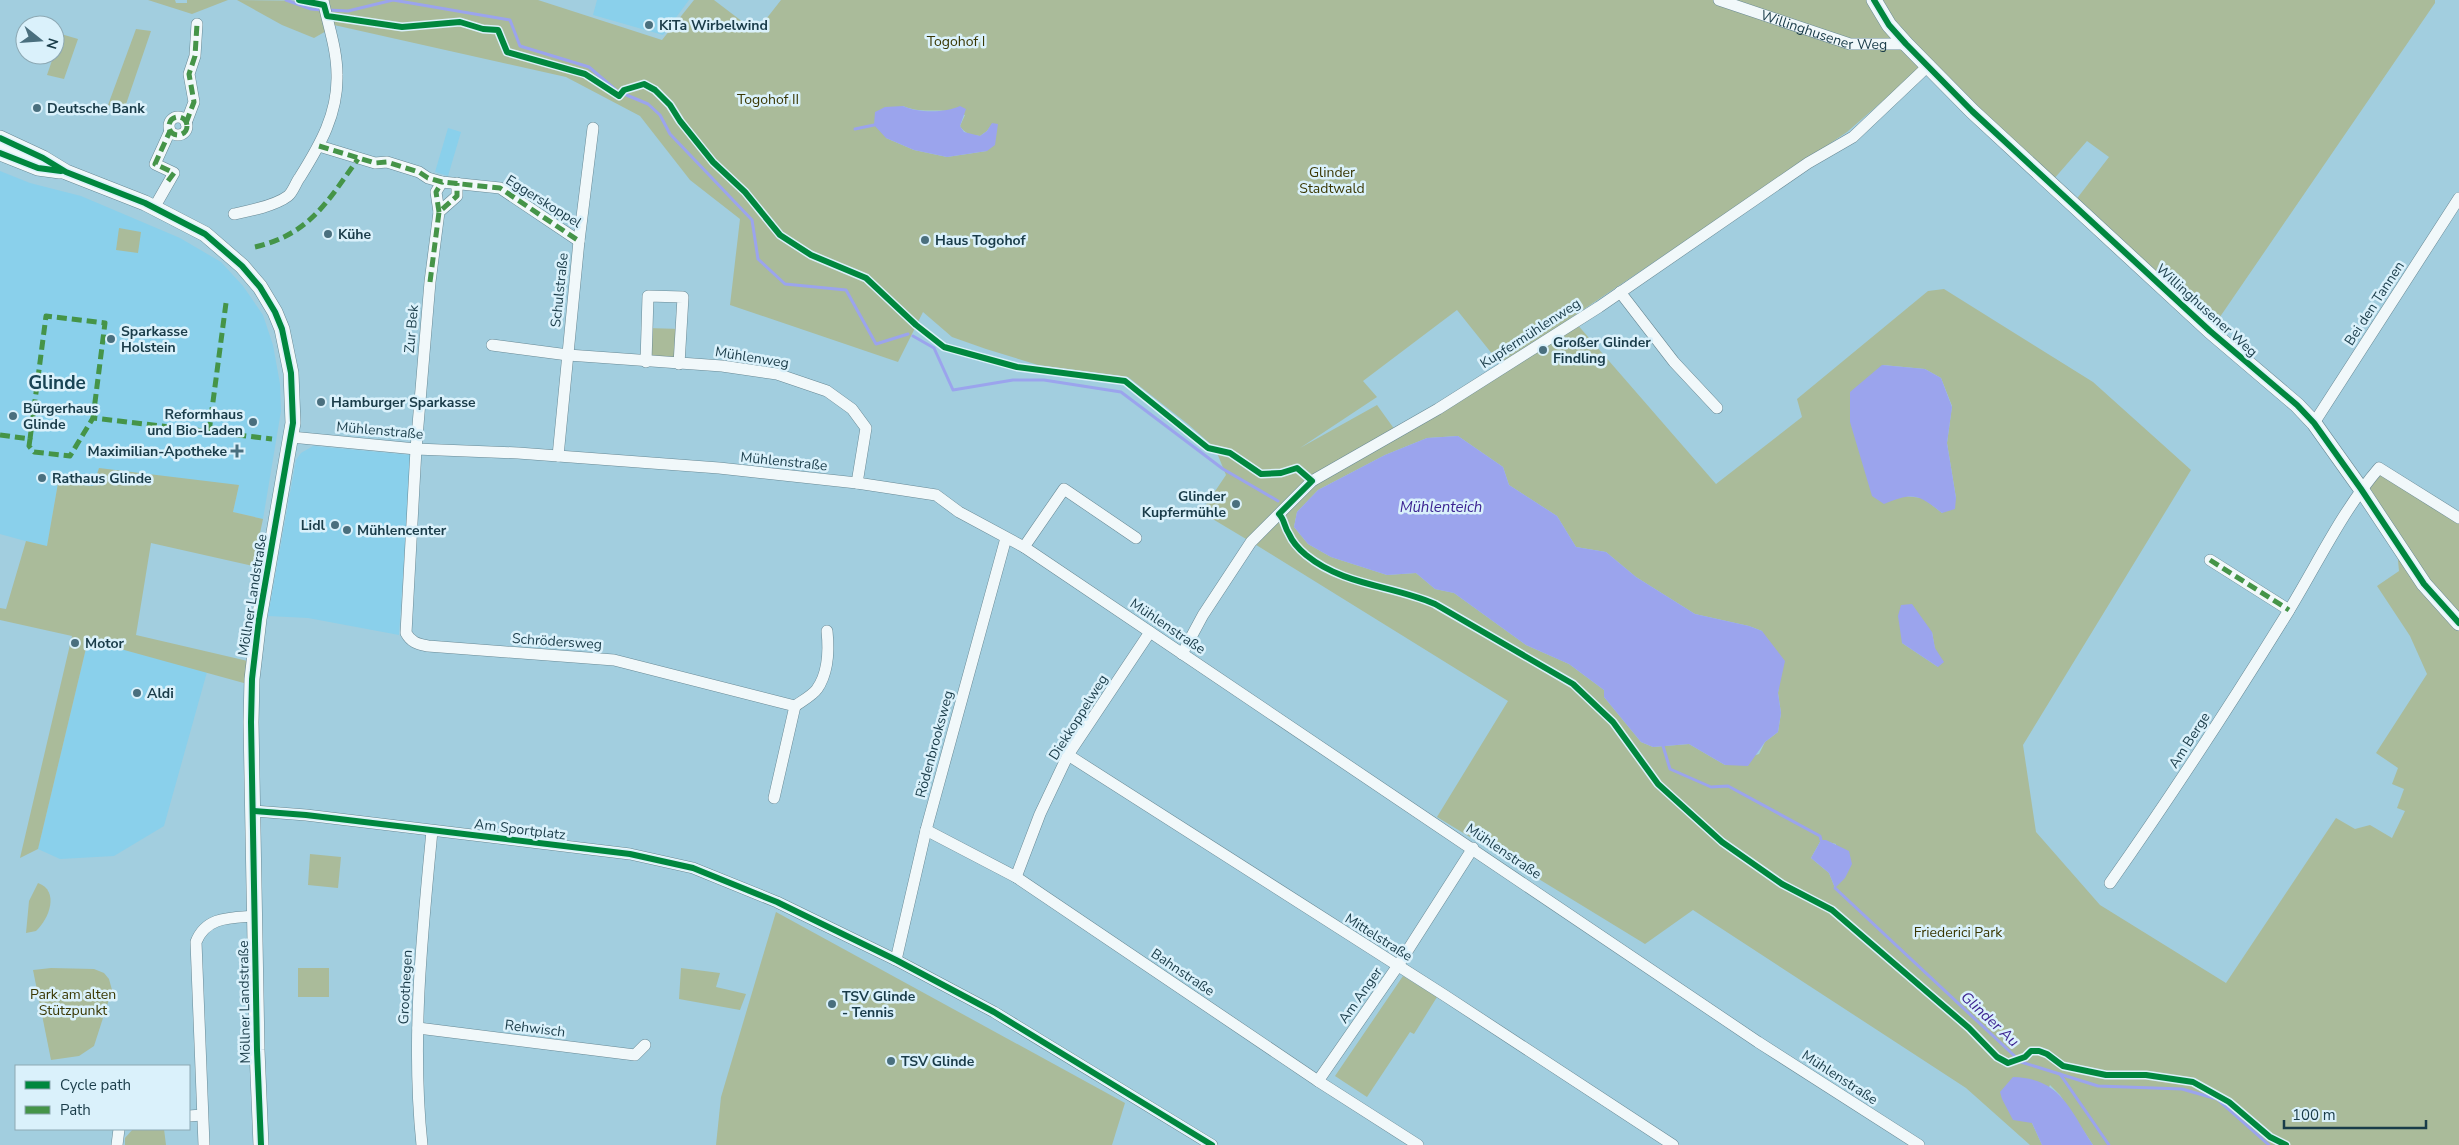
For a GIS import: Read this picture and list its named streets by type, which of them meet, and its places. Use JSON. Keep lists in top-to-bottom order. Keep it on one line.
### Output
{"streets":{"main road":["Willinghusener Weg","Möllner Landstraße"],"street":["Eggerskoppel","Schulstraße","Bei den Tannen","Zur Bek","Kupfermühlenweg","Mühlenweg","Mühlenstraße","Schrödersweg","Diekkoppelweg","Am Berge","Rödenbrooksweg","Am Sportplatz","Mittelstraße","Bahnstraße","Groothegen","Am Anger","Rehwisch"]},"crossings":[["Willinghusener Weg","Bei den Tannen"],["Willinghusener Weg","Kupfermühlenweg"],["Willinghusener Weg","Am Berge"],["Eggerskoppel","Schulstraße"],["Eggerskoppel","Zur Bek"],["Schulstraße","Mühlenweg"],["Schulstraße","Mühlenstraße"],["Zur Bek","Mühlenstraße"],["Zur Bek","Schrödersweg"],["Kupfermühlenweg","Mühlenstraße"],["Mühlenweg","Mühlenstraße"],["Mühlenstraße","Möllner Landstraße"],["Mühlenstraße","Schrödersweg"],["Mühlenstraße","Diekkoppelweg"],["Mühlenstraße","Rödenbrooksweg"],["Mühlenstraße","Am Anger"],["Möllner Landstraße","Am Sportplatz"],["Diekkoppelweg","Mittelstraße"],["Diekkoppelweg","Bahnstraße"],["Rödenbrooksweg","Am Sportplatz"],["Rödenbrooksweg","Bahnstraße"],["Am Sportplatz","Groothegen"],["Mittelstraße","Am Anger"],["Bahnstraße","Am Anger"],["Groothegen","Rehwisch"]],"districts":["Glinde"],"water":["Mühlenteich","Glinder Au"],"parks":["Togohof I","Togohof II","Glinder Stadtwald","Friederici Park","Park am alten Stützpunkt"],"places":{"other":["KiTa Wirbelwind","Deutsche Bank","Kühe","Haus Togohof","Sparkasse Holstein","Großer Glinder Findling","Hamburger Sparkasse","Bürgerhaus Glinde","Reformhaus und Bio-Laden","Rathaus Glinde","Glinder Kupfermühle","Lidl","Mühlencenter","Motor","Aldi","TSV Glinde - Tennis","TSV Glinde"],"health":["Maximilian-Apotheke"]},"legend":["Cycle path","Path"],"scale_bar":"100 m","north":"right"}
